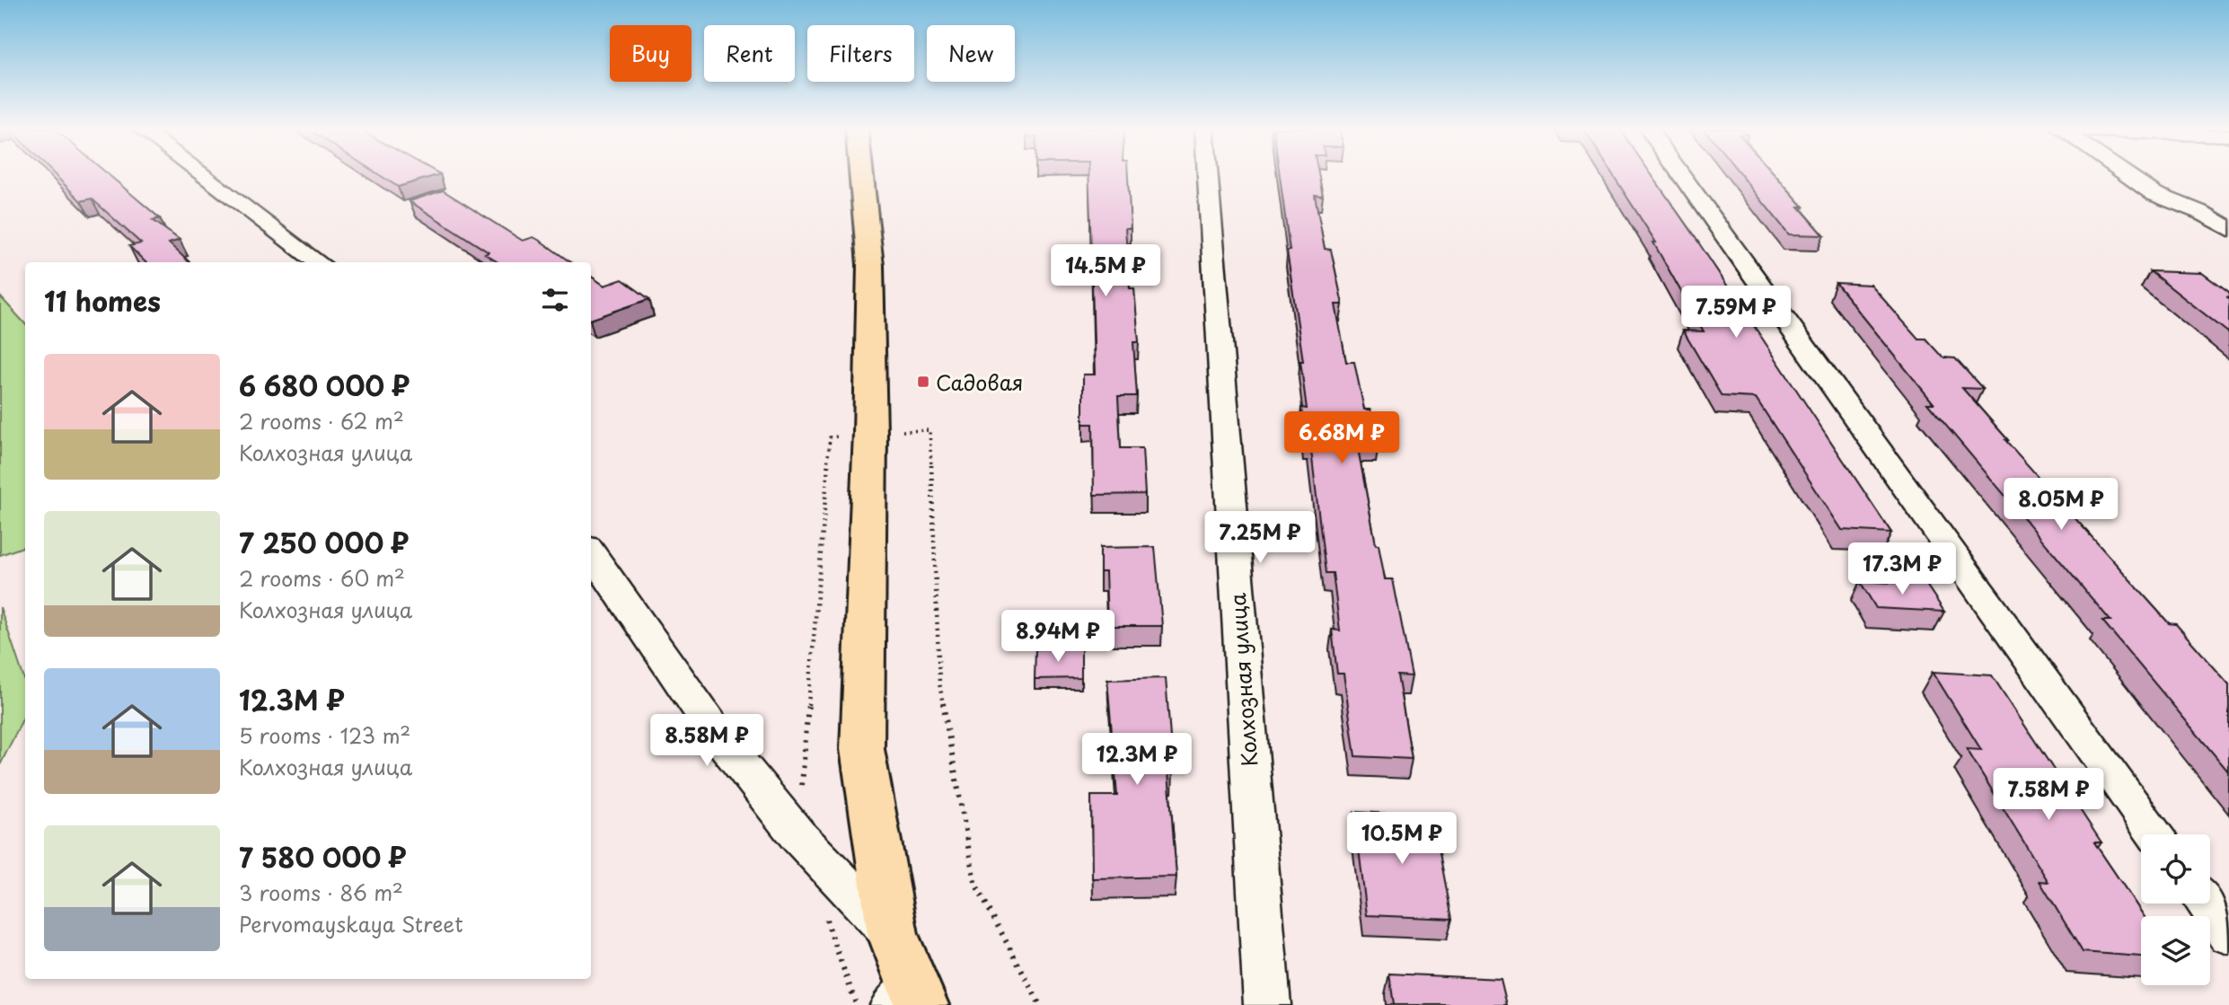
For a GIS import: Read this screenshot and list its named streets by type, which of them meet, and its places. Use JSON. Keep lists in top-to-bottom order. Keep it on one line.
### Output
{"streets":{"street":["Колхозная улица"]},"places":{"transit":["Садовая"]},"page":{"chip":["Buy","Rent","Filters","New"],"price":["14.5M ₽","7.59M ₽","6.68M ₽","8.05M ₽","7.25M ₽","17.3M ₽","8.94M ₽","8.58M ₽","12.3M ₽","7.58M ₽","10.5M ₽"],"heading":"11 homes","list":[{"name":"6 680 000 ₽","note":"2 rooms · 62 m² · Колхозная улица"},{"name":"7 250 000 ₽","note":"2 rooms · 60 m² · Колхозная улица"},{"name":"12.3M ₽","note":"5 rooms · 123 m² · Колхозная улица"},{"name":"7 580 000 ₽","note":"3 rooms · 86 m² · Pervomayskaya Street"}]}}
